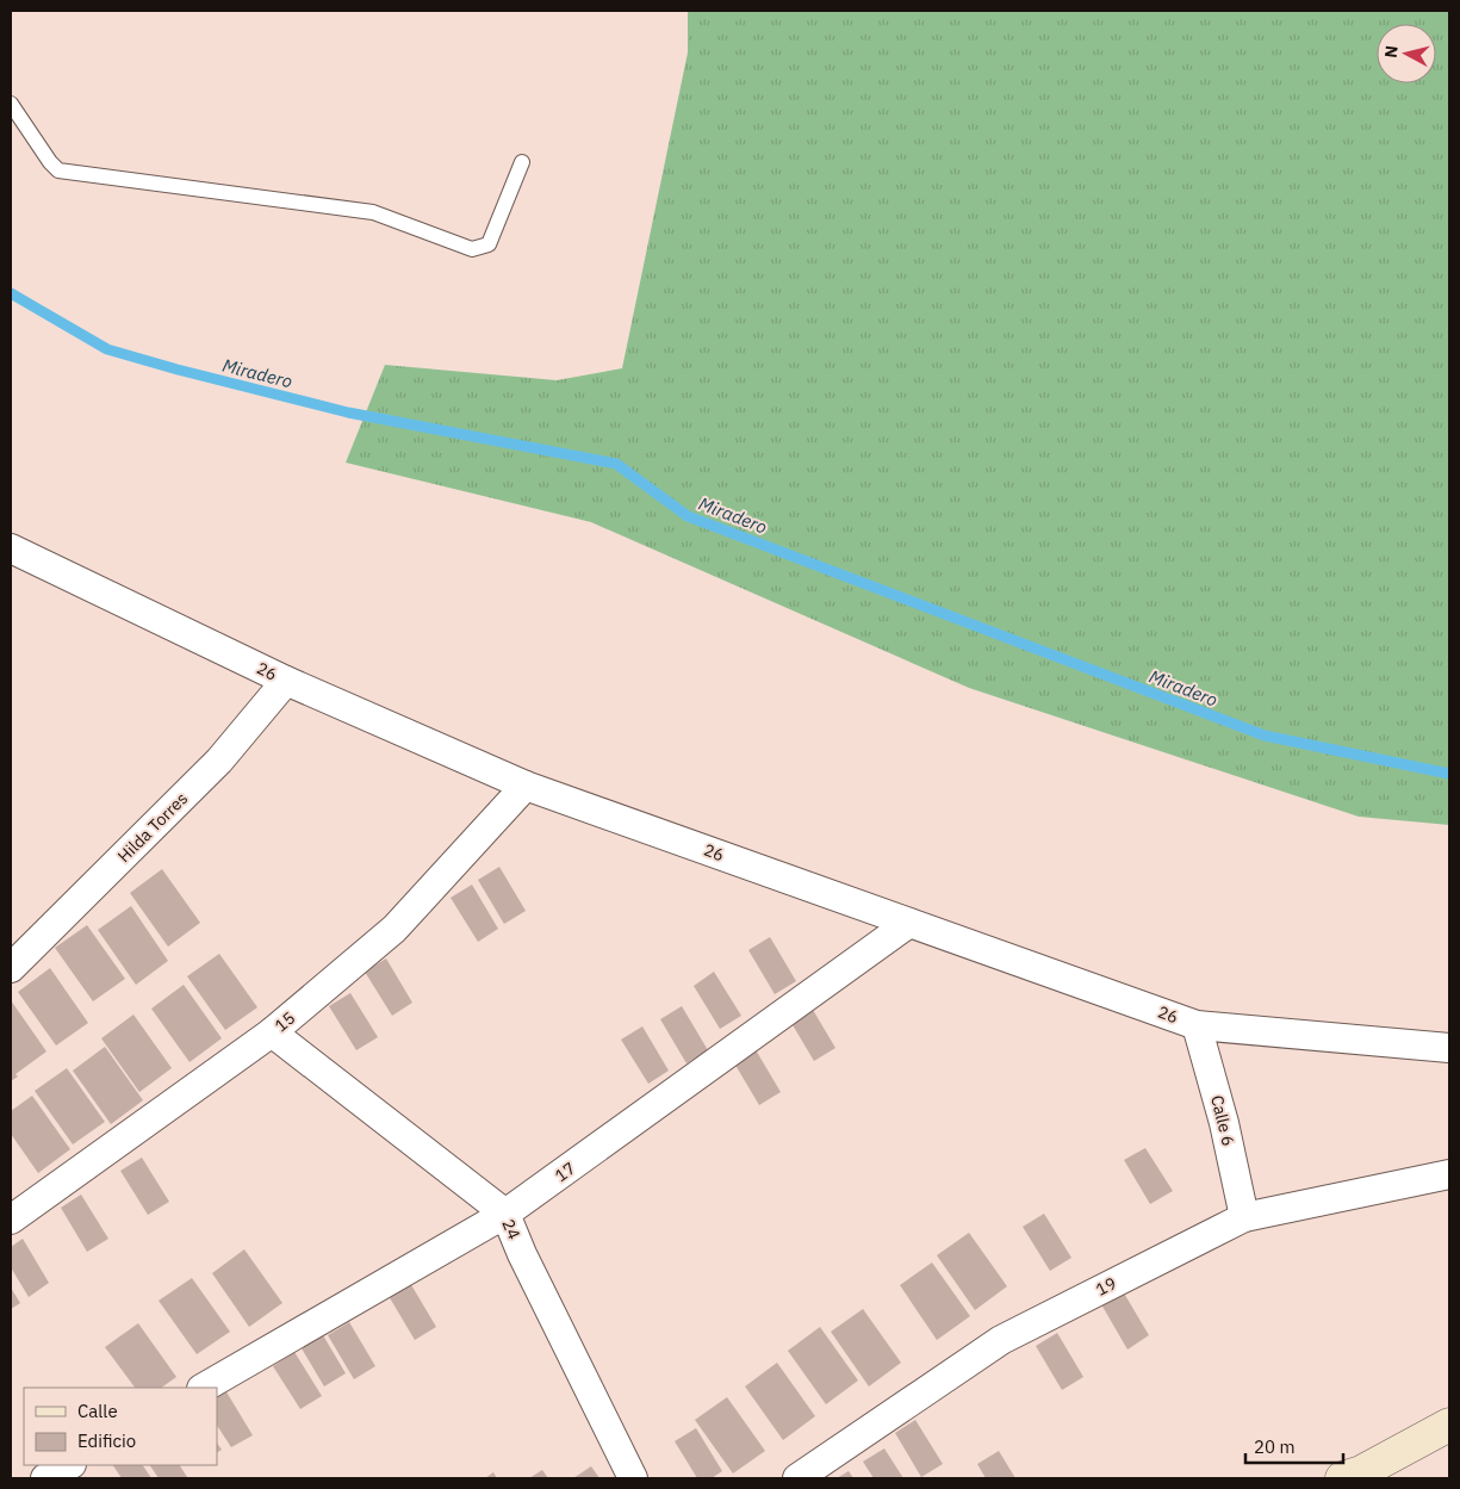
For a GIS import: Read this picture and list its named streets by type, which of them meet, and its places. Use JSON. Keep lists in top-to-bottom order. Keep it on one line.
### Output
{"streets":{"street":["26","Hilda Torres","15","Calle 6","17","24","19"]},"crossings":[["26","Hilda Torres"],["26","15"],["26","Calle 6"],["26","17"],["15","24"],["Calle 6","19"],["17","24"]],"water":["Miradero"],"legend":["Calle","Edificio"],"scale_bar":"20 m","north":"left"}
